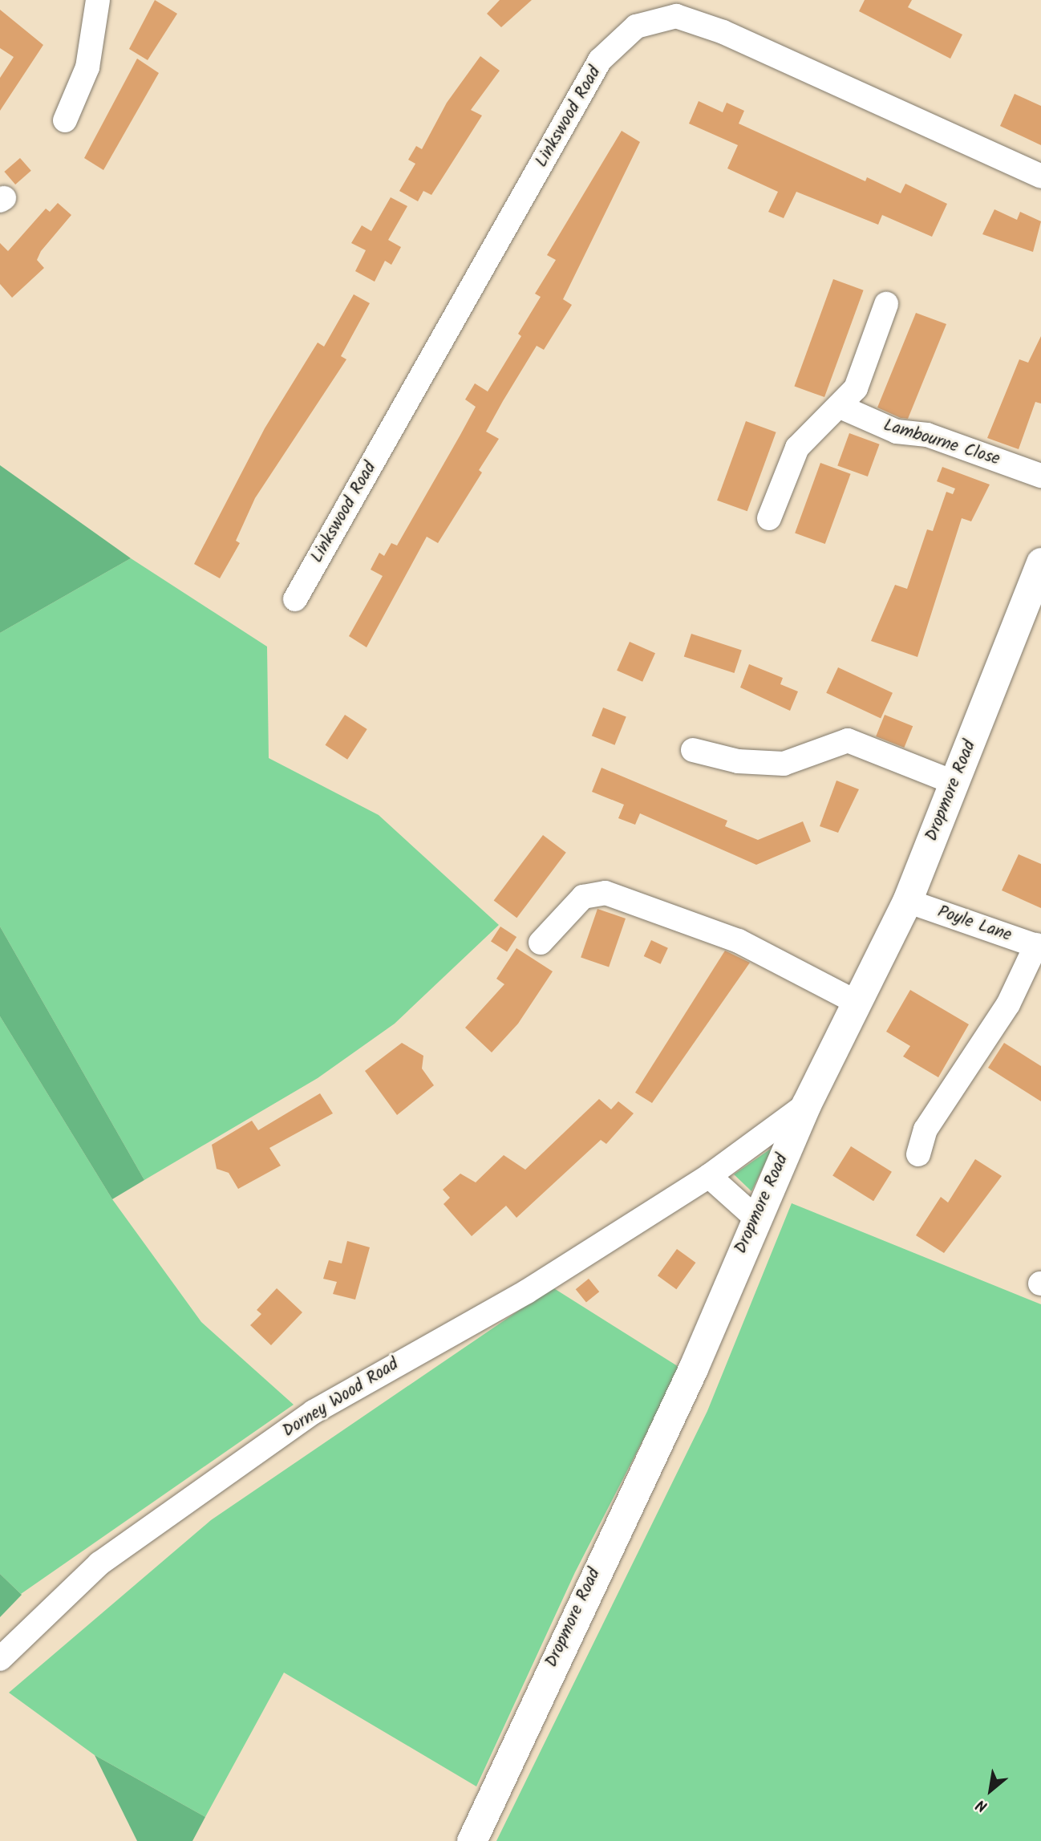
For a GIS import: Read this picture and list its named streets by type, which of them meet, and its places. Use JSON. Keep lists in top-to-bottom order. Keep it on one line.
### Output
{"streets":{"street":["Linkswood Road","Lambourne Close","Dropmore Road","Poyle Lane","Dorney Wood Road"]},"crossings":[["Dropmore Road","Poyle Lane"],["Dropmore Road","Dorney Wood Road"]],"north":"bottom left"}
